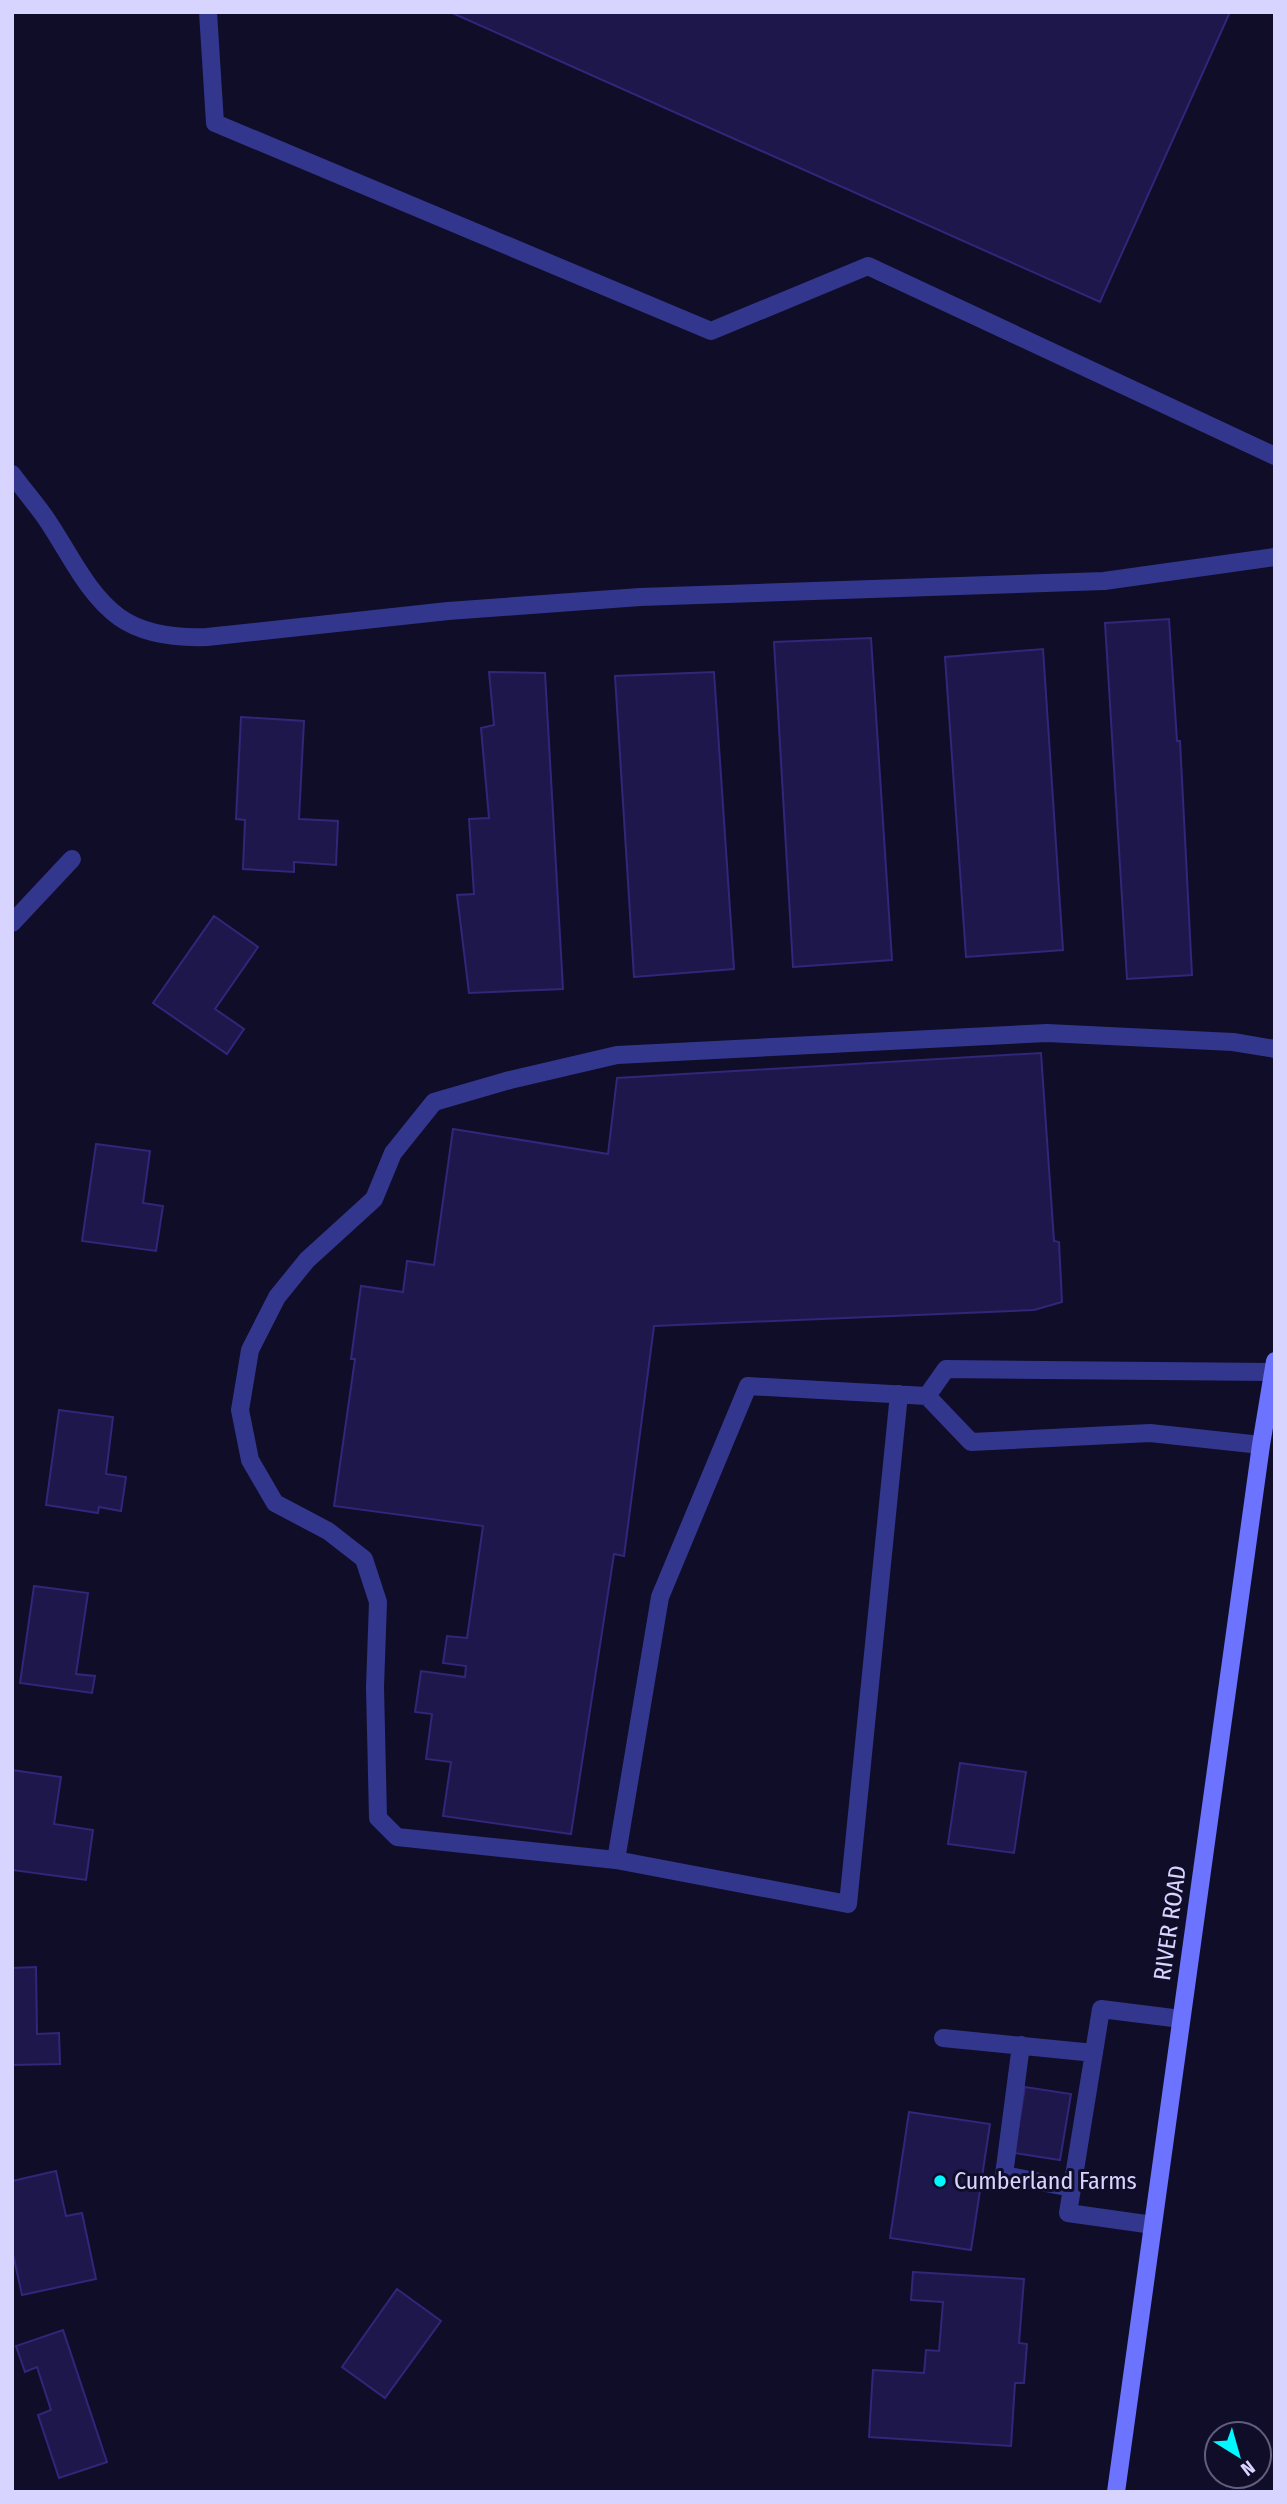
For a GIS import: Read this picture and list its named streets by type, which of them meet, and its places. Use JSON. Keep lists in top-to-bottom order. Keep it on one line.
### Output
{"streets":{"main road":["RIVER ROAD"]},"places":["Cumberland Farms"],"north":"bottom right"}
